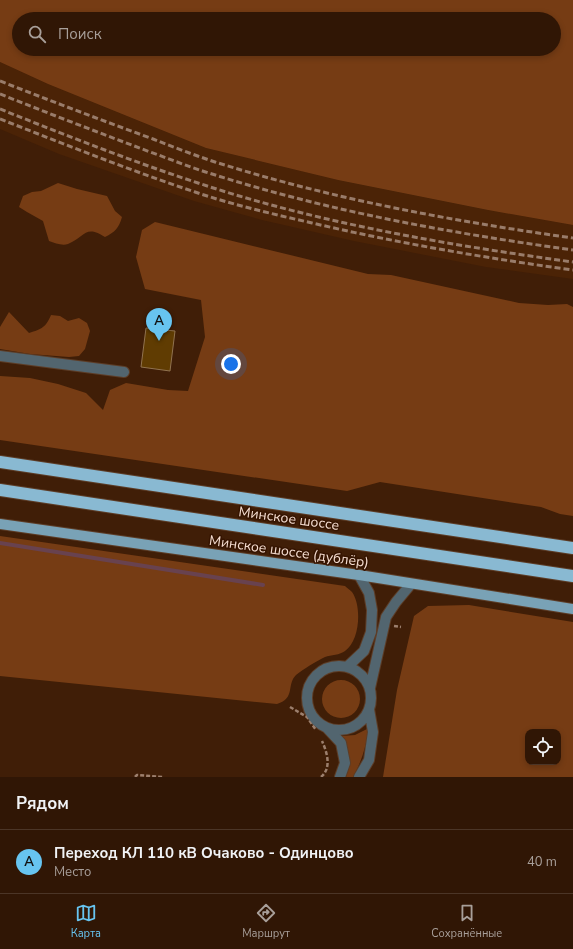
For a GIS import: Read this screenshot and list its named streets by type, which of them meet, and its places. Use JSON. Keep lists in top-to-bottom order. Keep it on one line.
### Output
{"streets":{"highway":["Минское шоссе"],"main road":["Минское шоссе (дублёр)"]},"page":{"search":"Поиск","pins":"A","heading":"Рядом","list":[{"mark":"A","name":"Переход КЛ 110 кВ Очаково - Одинцово","note":"Место","value":"40 m"}],"nav":["Карта","Маршрут","Сохранённые"]}}
